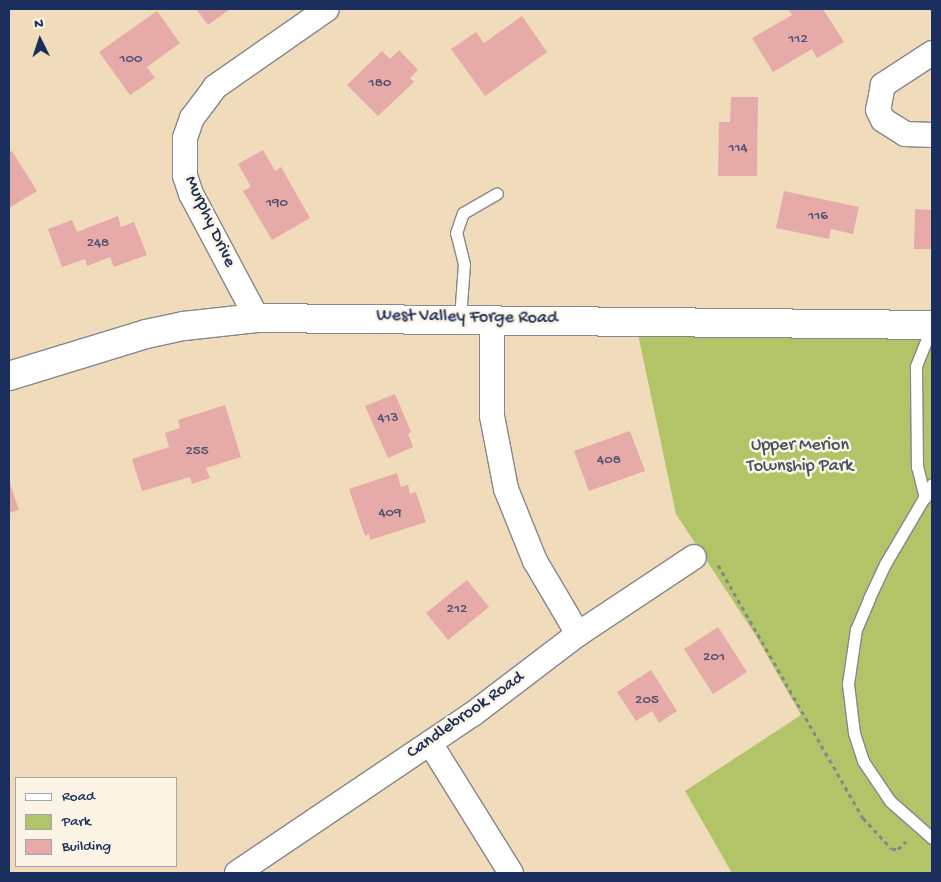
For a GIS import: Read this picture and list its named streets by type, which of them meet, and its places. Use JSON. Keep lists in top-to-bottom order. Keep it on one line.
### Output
{"streets":{"main road":["West Valley Forge Road"],"street":["Murphy Drive","Candlebrook Road"]},"crossings":[["Murphy Drive","West Valley Forge Road"]],"parks":["Upper Merion Township Park"],"house_numbers":["112","100","180","114","190","116","248","413","255","408","409","212","201","205"],"legend":["Road","Park","Building"],"north":"top"}
